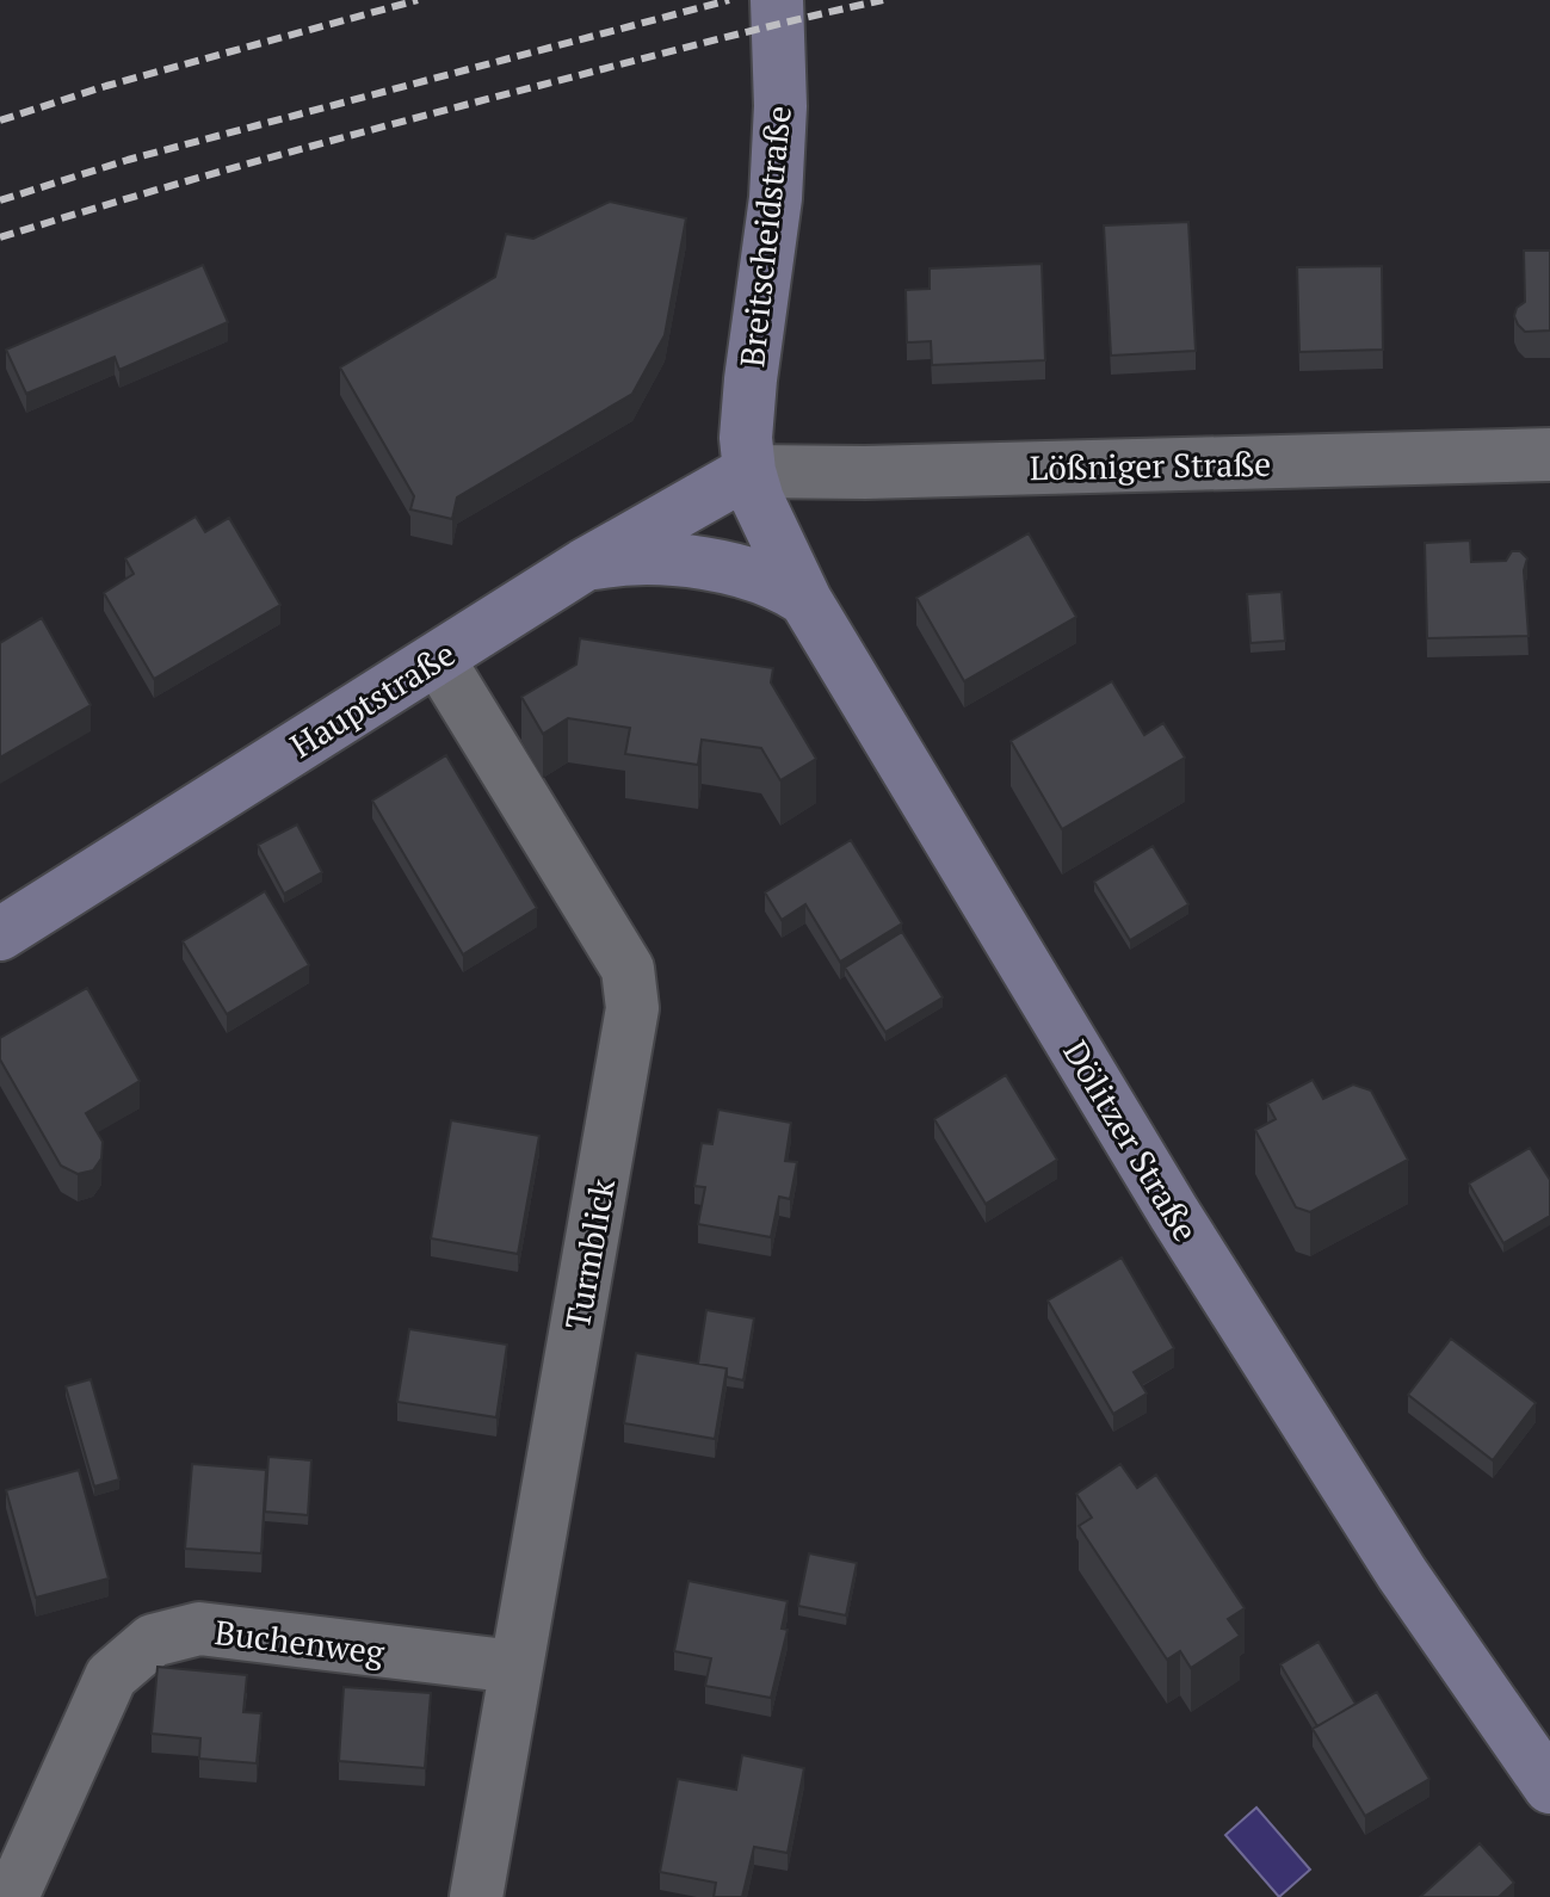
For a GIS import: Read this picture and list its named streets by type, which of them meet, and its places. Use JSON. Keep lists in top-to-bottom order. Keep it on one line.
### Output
{"streets":{"main road":["Breitscheidstraße","Hauptstraße","Dölitzer Straße"],"street":["Lößniger Straße","Turmblick","Buchenweg"]},"crossings":[["Breitscheidstraße","Lößniger Straße"],["Breitscheidstraße","Hauptstraße"],["Breitscheidstraße","Dölitzer Straße"],["Lößniger Straße","Hauptstraße"],["Lößniger Straße","Dölitzer Straße"],["Hauptstraße","Dölitzer Straße"],["Hauptstraße","Turmblick"],["Turmblick","Buchenweg"]]}
